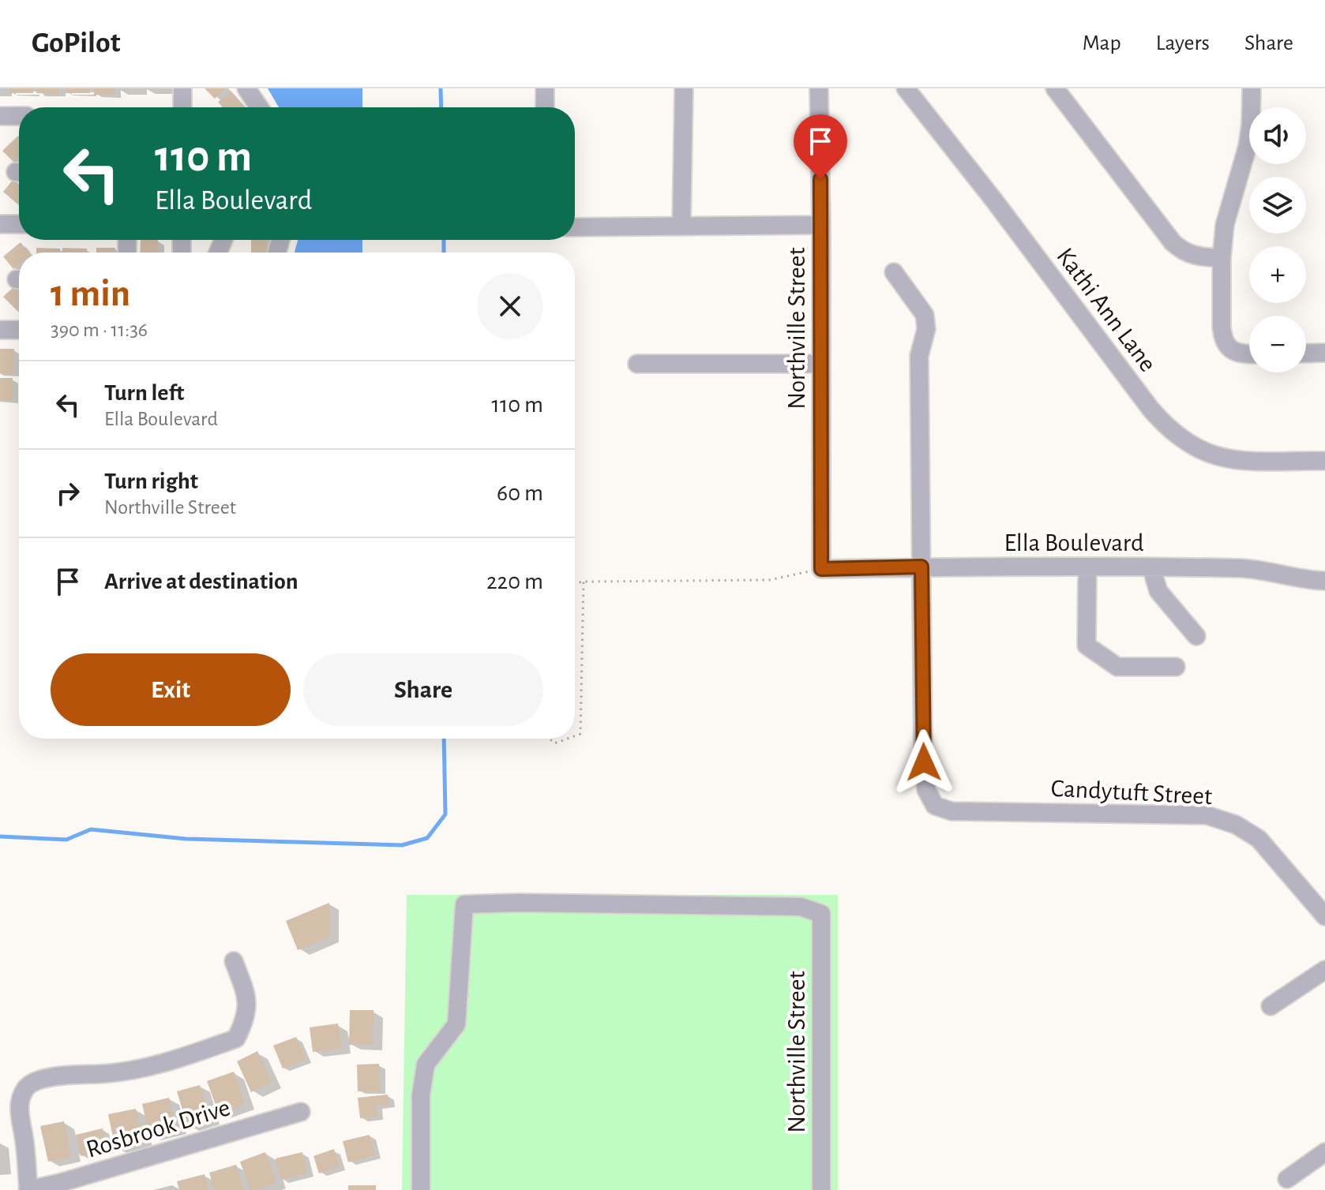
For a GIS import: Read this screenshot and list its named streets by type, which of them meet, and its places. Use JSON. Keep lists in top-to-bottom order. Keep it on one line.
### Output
{"streets":{"street":["Kathi Ann Lane","Northville Street","Ella Boulevard","Candytuft Street","Rosbrook Drive"]},"crossings":[["Northville Street","Ella Boulevard"],["Ella Boulevard","Candytuft Street"]],"page":{"header":"GoPilot","nav":["Map","Layers","Share"],"map_buttons":["+","−"],"turn":["110 m","Ella Boulevard"],"heading":["1 min","390 m · 11:36"],"list":[{"name":"Turn left","note":"Ella Boulevard","value":"110 m"},{"name":"Turn right","note":"Northville Street","value":"60 m"},{"name":"Arrive at destination","value":"220 m"}],"buttons":["Exit","Share"]}}
